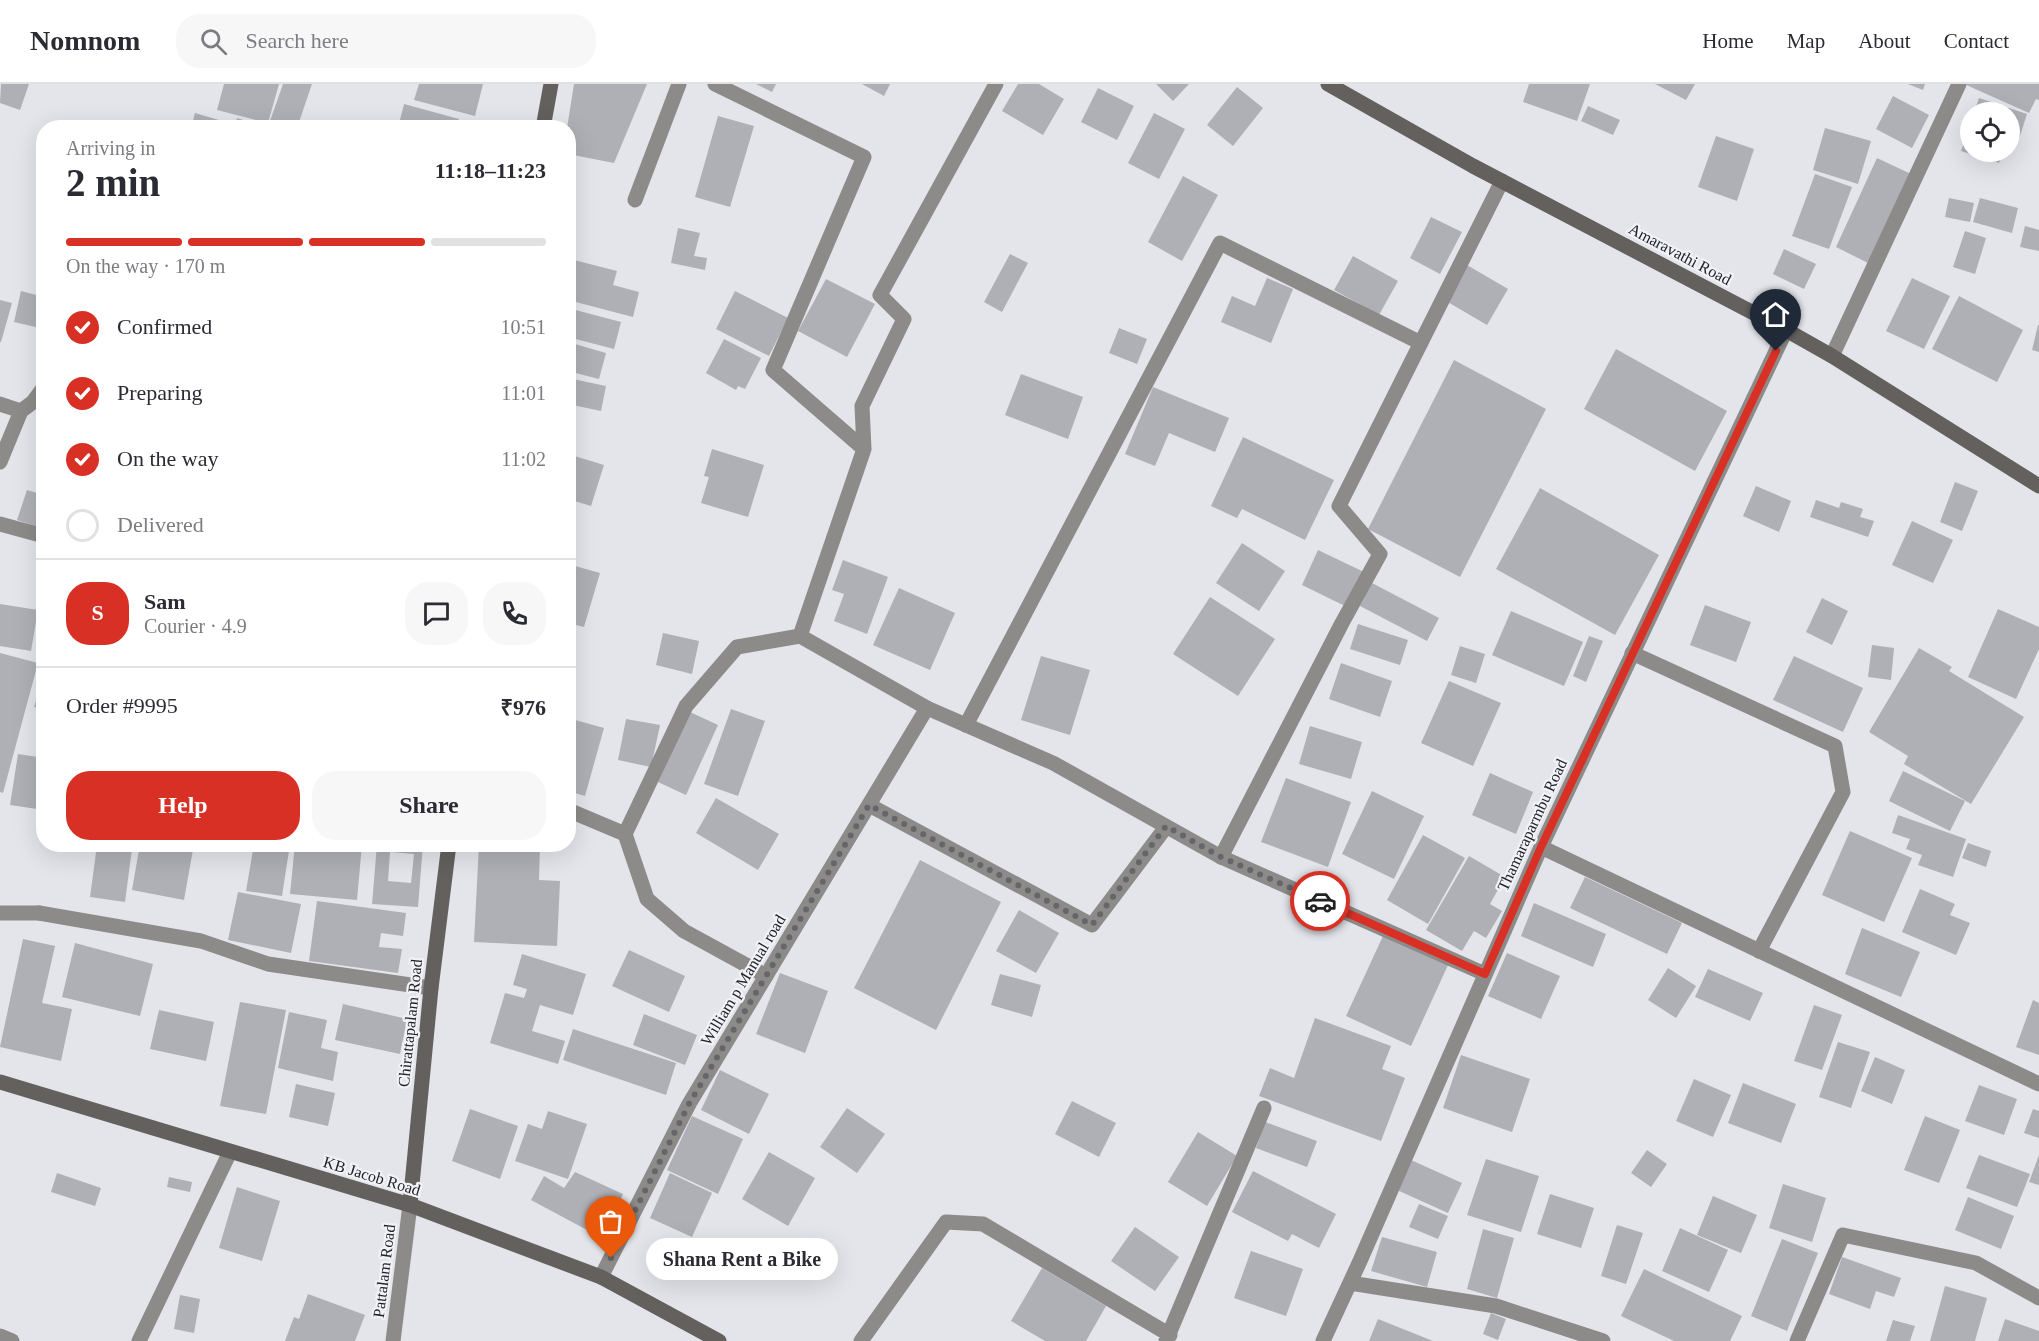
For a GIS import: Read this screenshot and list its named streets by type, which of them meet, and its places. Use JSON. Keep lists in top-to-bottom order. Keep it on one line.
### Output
{"streets":{"main road":["Amaravathi Road","Chirattapalam Road","KB Jacob Road"],"street":["Thamaraparmbu Road","William p Manual road","Pattalam Road"]},"crossings":[["Amaravathi Road","Thamaraparmbu Road"],["William p Manual road","KB Jacob Road"],["Chirattapalam Road","KB Jacob Road"],["Chirattapalam Road","Pattalam Road"],["KB Jacob Road","Pattalam Road"]],"places":["Shana Rent a Bike"],"page":{"header":"Nomnom","search":"Search here","nav":["Home","Map","About","Contact"],"heading":["2 min","Arriving in","11:18–11:23"],"panel":["Sam","Courier · 4.9","Order #9995","₹976"],"bar":"On the way · 170 m","list":[["Confirmed","10:51"],["Preparing","11:01"],["On the way","11:02"],"Delivered"],"round":"S","buttons":["Help","Share"],"bubble":"Shana Rent a Bike"}}
